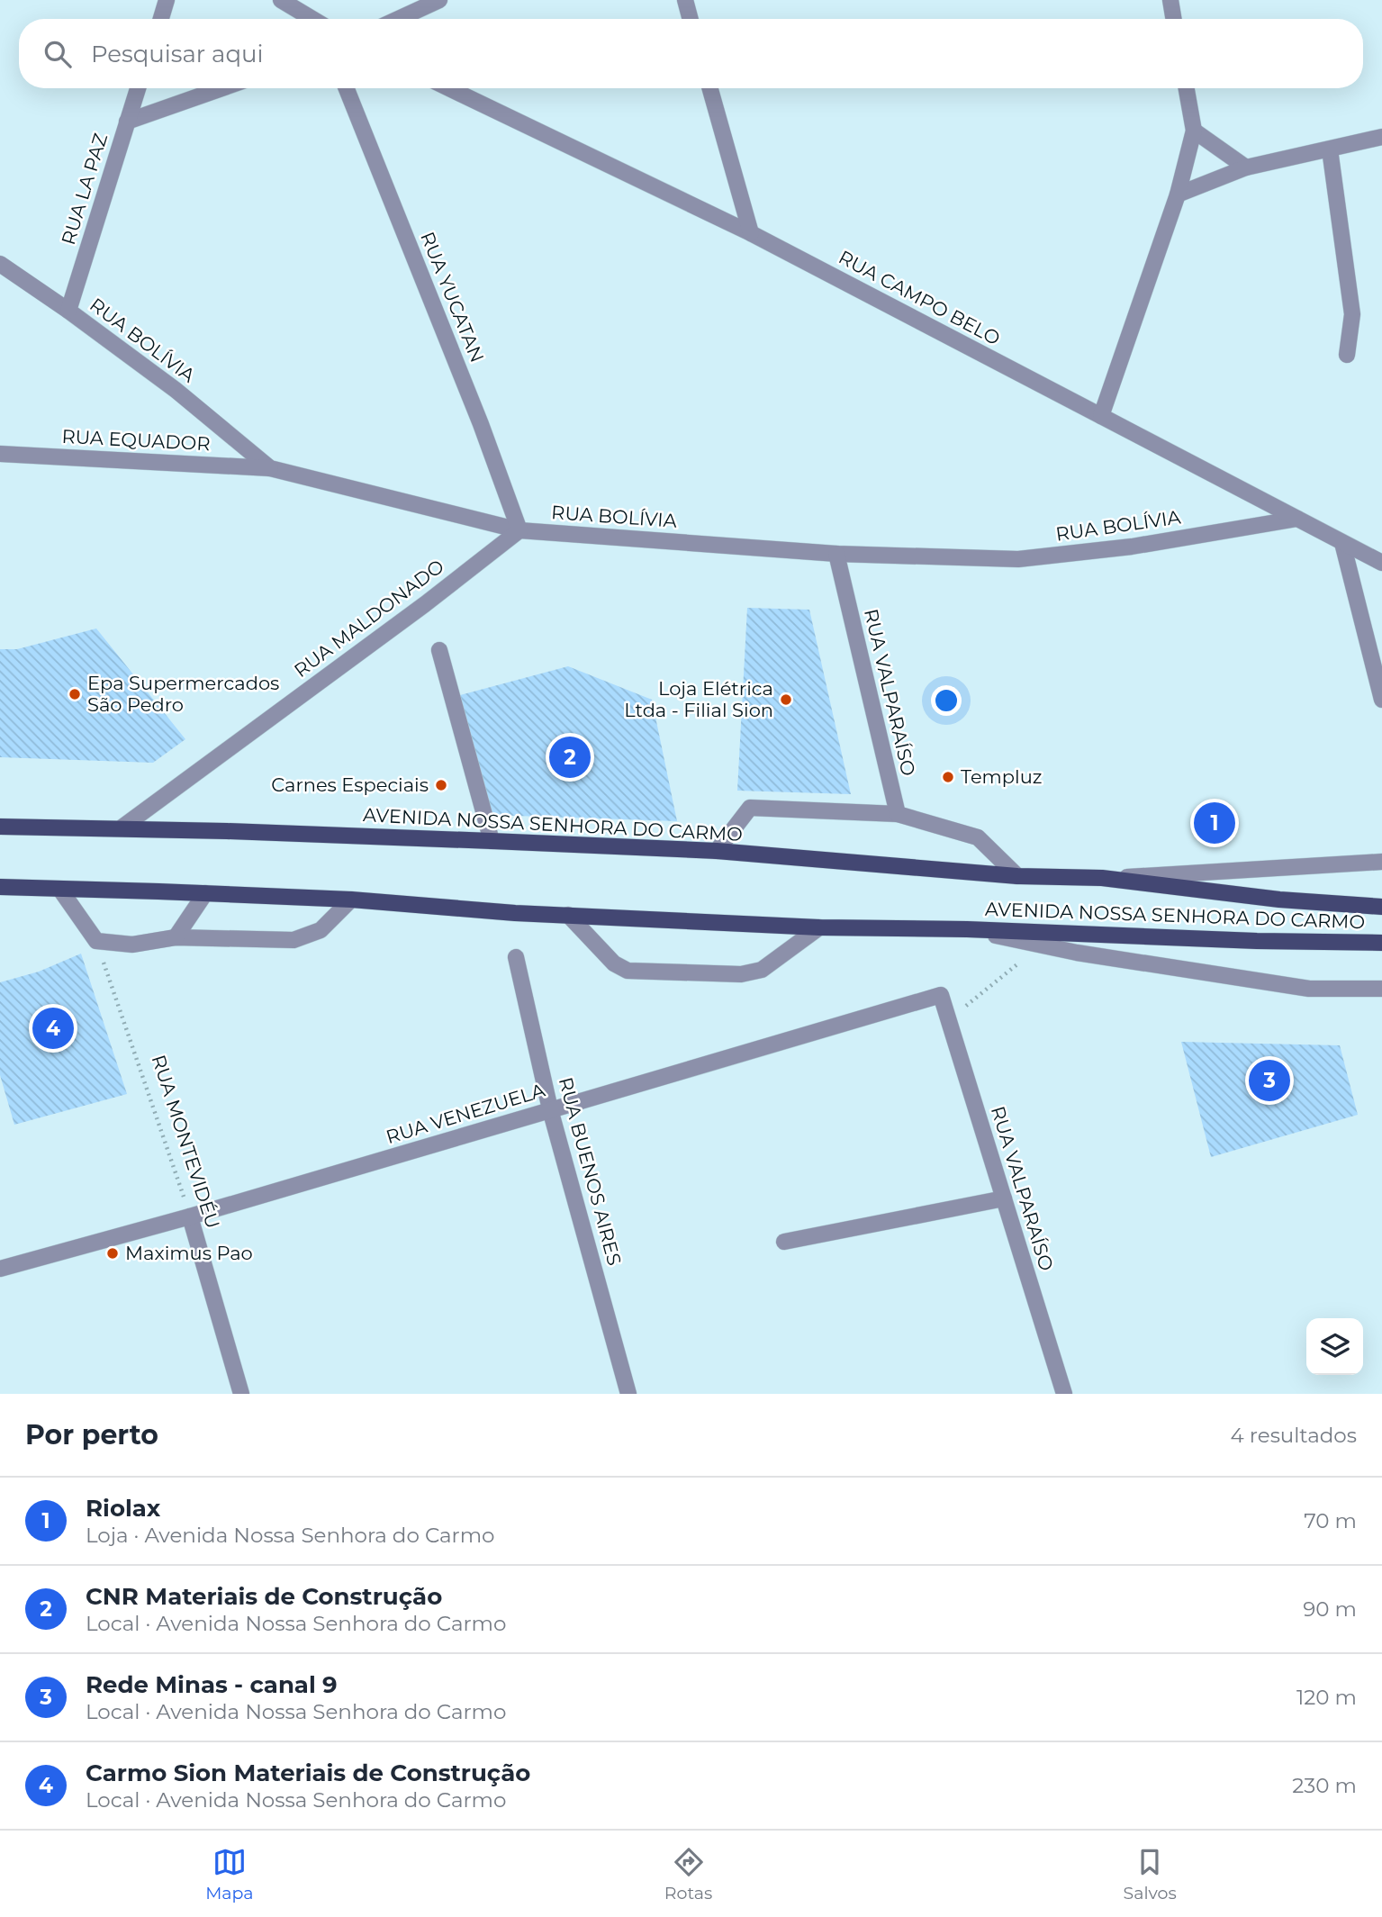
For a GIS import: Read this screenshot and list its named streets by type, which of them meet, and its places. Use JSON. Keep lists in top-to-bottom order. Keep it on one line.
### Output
{"streets":{"main road":["AVENIDA NOSSA SENHORA DO CARMO"],"street":["RUA LA PAZ","RUA YUCATAN","RUA CAMPO BELO","RUA BOLÍVIA","RUA EQUADOR","RUA MALDONADO","RUA VALPARAÍSO","RUA VENEZUELA","RUA MONTEVIDÉU","RUA BUENOS AIRES"]},"crossings":[["RUA LA PAZ","RUA BOLÍVIA"],["RUA YUCATAN","RUA BOLÍVIA"],["RUA YUCATAN","RUA MALDONADO"],["RUA CAMPO BELO","RUA BOLÍVIA"],["RUA BOLÍVIA","RUA EQUADOR"],["RUA BOLÍVIA","RUA MALDONADO"],["RUA BOLÍVIA","RUA VALPARAÍSO"],["RUA MALDONADO","AVENIDA NOSSA SENHORA DO CARMO"],["RUA VALPARAÍSO","RUA VENEZUELA"],["RUA VENEZUELA","RUA MONTEVIDÉU"],["RUA VENEZUELA","RUA BUENOS AIRES"]],"places":["Epa Supermercados São Pedro","Loja Elétrica Ltda - Filial Sion","Templuz","Carnes Especiais","Maximus Pao"],"page":{"search":"Pesquisar aqui","pins":["2","1","4","3"],"heading":["Por perto","4 resultados"],"list":[{"mark":"1","name":"Riolax","note":"Loja · Avenida Nossa Senhora do Carmo","value":"70 m"},{"mark":"2","name":"CNR Materiais de Construção","note":"Local · Avenida Nossa Senhora do Carmo","value":"90 m"},{"mark":"3","name":"Rede Minas - canal 9","note":"Local · Avenida Nossa Senhora do Carmo","value":"120 m"},{"mark":"4","name":"Carmo Sion Materiais de Construção","note":"Local · Avenida Nossa Senhora do Carmo","value":"230 m"}],"nav":["Mapa","Rotas","Salvos"]}}
